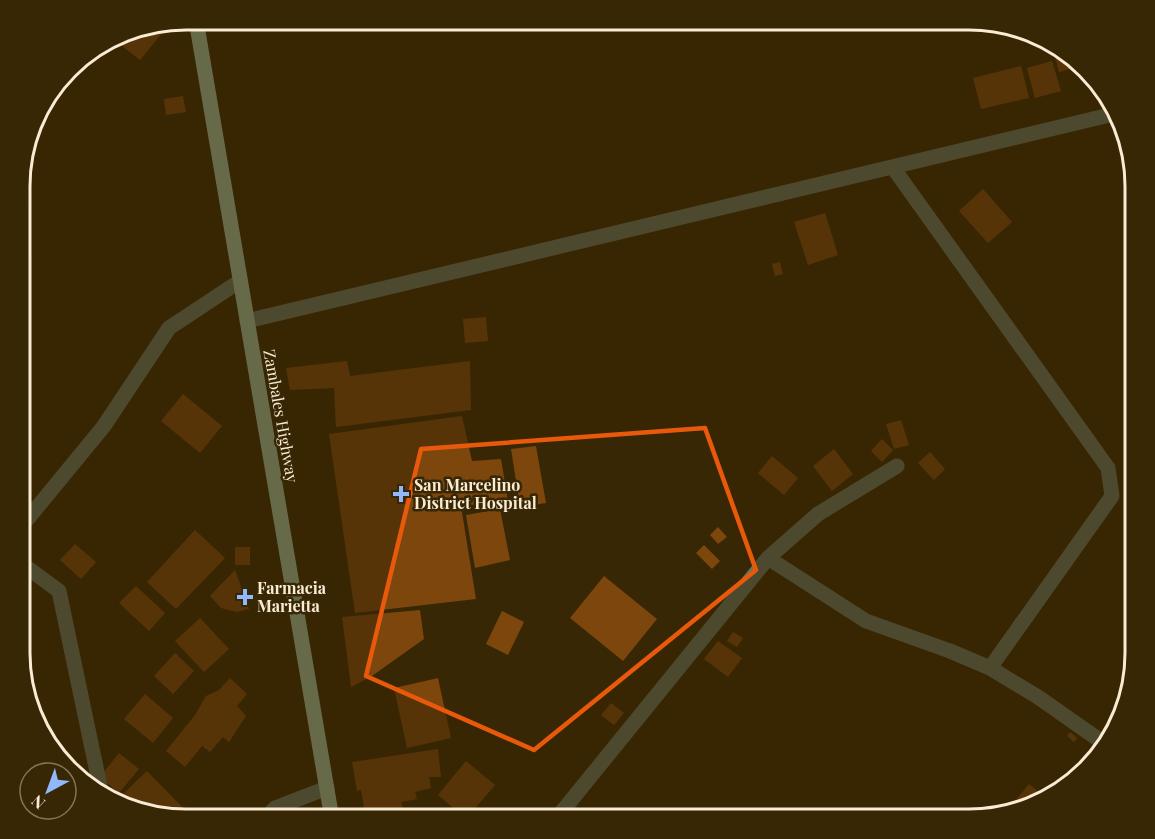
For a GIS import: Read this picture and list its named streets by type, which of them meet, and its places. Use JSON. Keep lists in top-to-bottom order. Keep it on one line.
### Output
{"streets":{"main road":["Zambales Highway"]},"places":{"health":["San Marcelino District Hospital","Farmacia Marietta"]},"north":"bottom left"}
